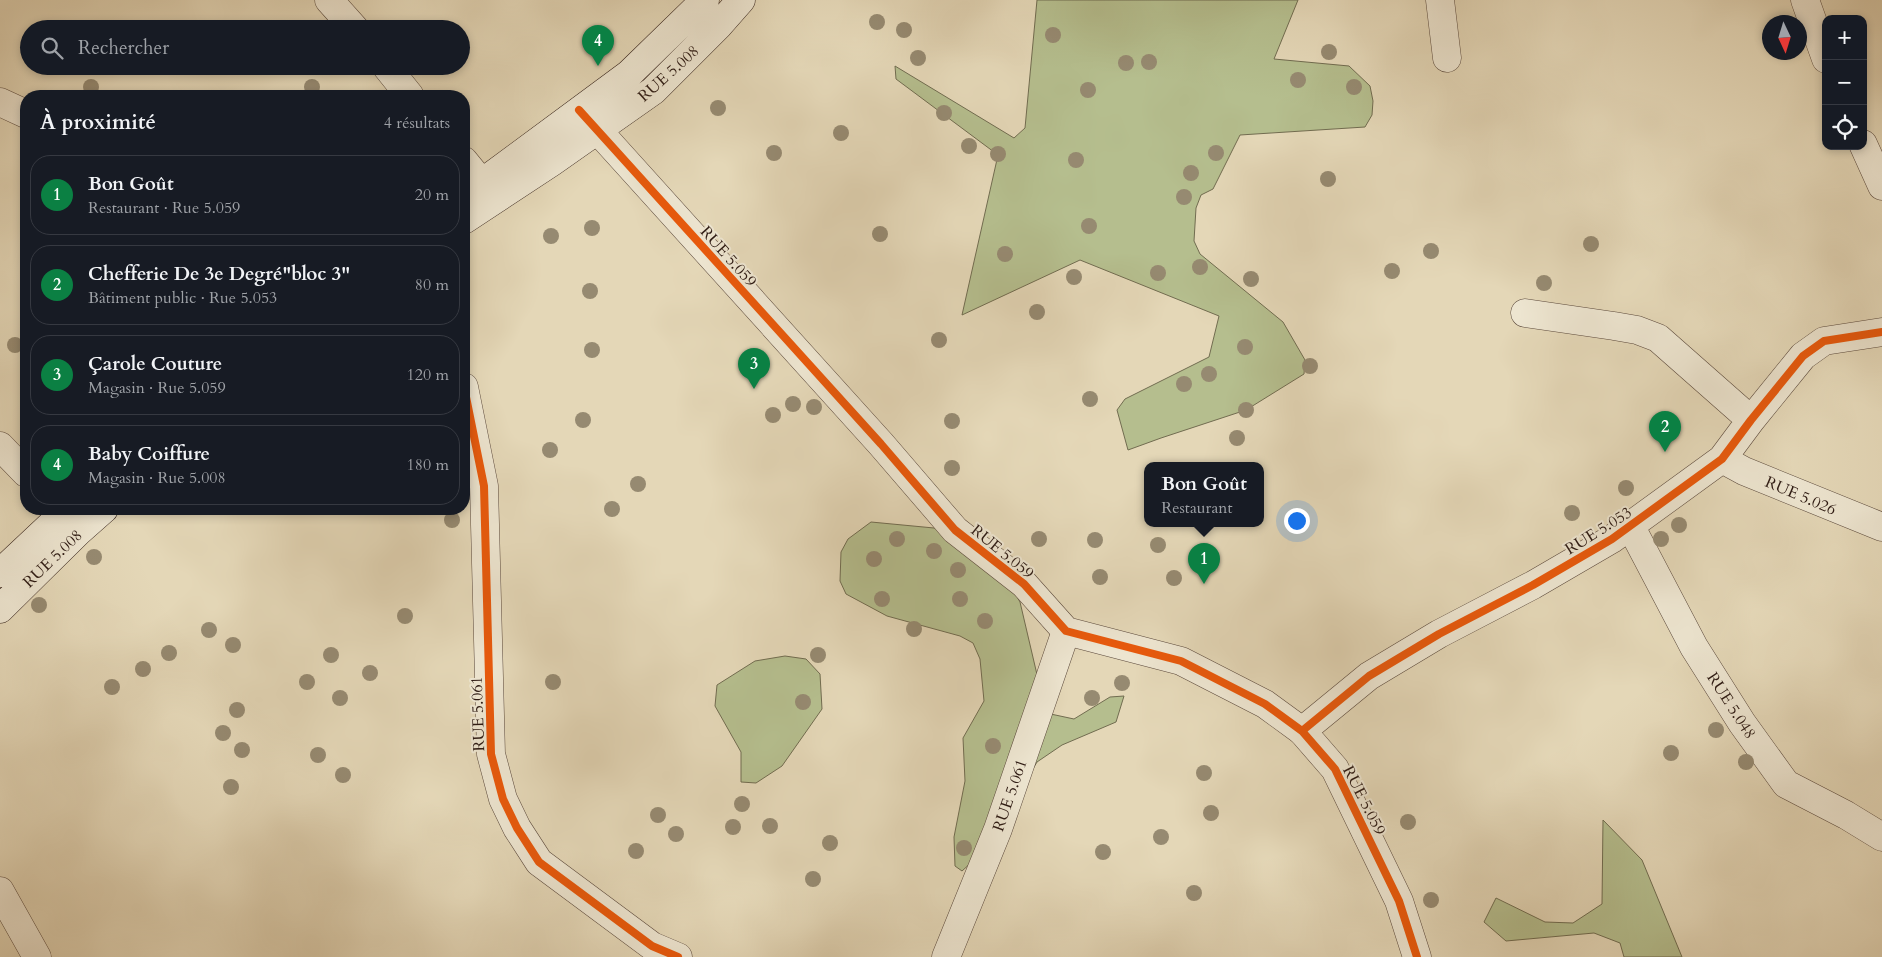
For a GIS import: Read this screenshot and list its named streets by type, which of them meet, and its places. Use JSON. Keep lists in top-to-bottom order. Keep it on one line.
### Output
{"streets":{"street":["RUE 5.008","RUE 5.059","RUE 5.026","RUE 5.053","RUE 5.048","RUE 5.061"]},"crossings":[["RUE 5.008","RUE 5.059"],["RUE 5.059","RUE 5.053"],["RUE 5.059","RUE 5.061"],["RUE 5.026","RUE 5.053"],["RUE 5.053","RUE 5.048"]],"north":"bottom","page":{"map_buttons":["+","−"],"search":"Rechercher","pins":["4","3","2","1"],"heading":["À proximité","4 résultats"],"list":[{"mark":"1","name":"Bon Goût","note":"Restaurant · Rue 5.059","value":"20 m"},{"mark":"2","name":"Chefferie De 3e Degré''bloc 3''","note":"Bâtiment public · Rue 5.053","value":"80 m"},{"mark":"3","name":"Çarole Couture","note":"Magasin · Rue 5.059","value":"120 m"},{"mark":"4","name":"Baby Coiffure","note":"Magasin · Rue 5.008","value":"180 m"}],"popup":["Bon Goût","Restaurant"]}}
